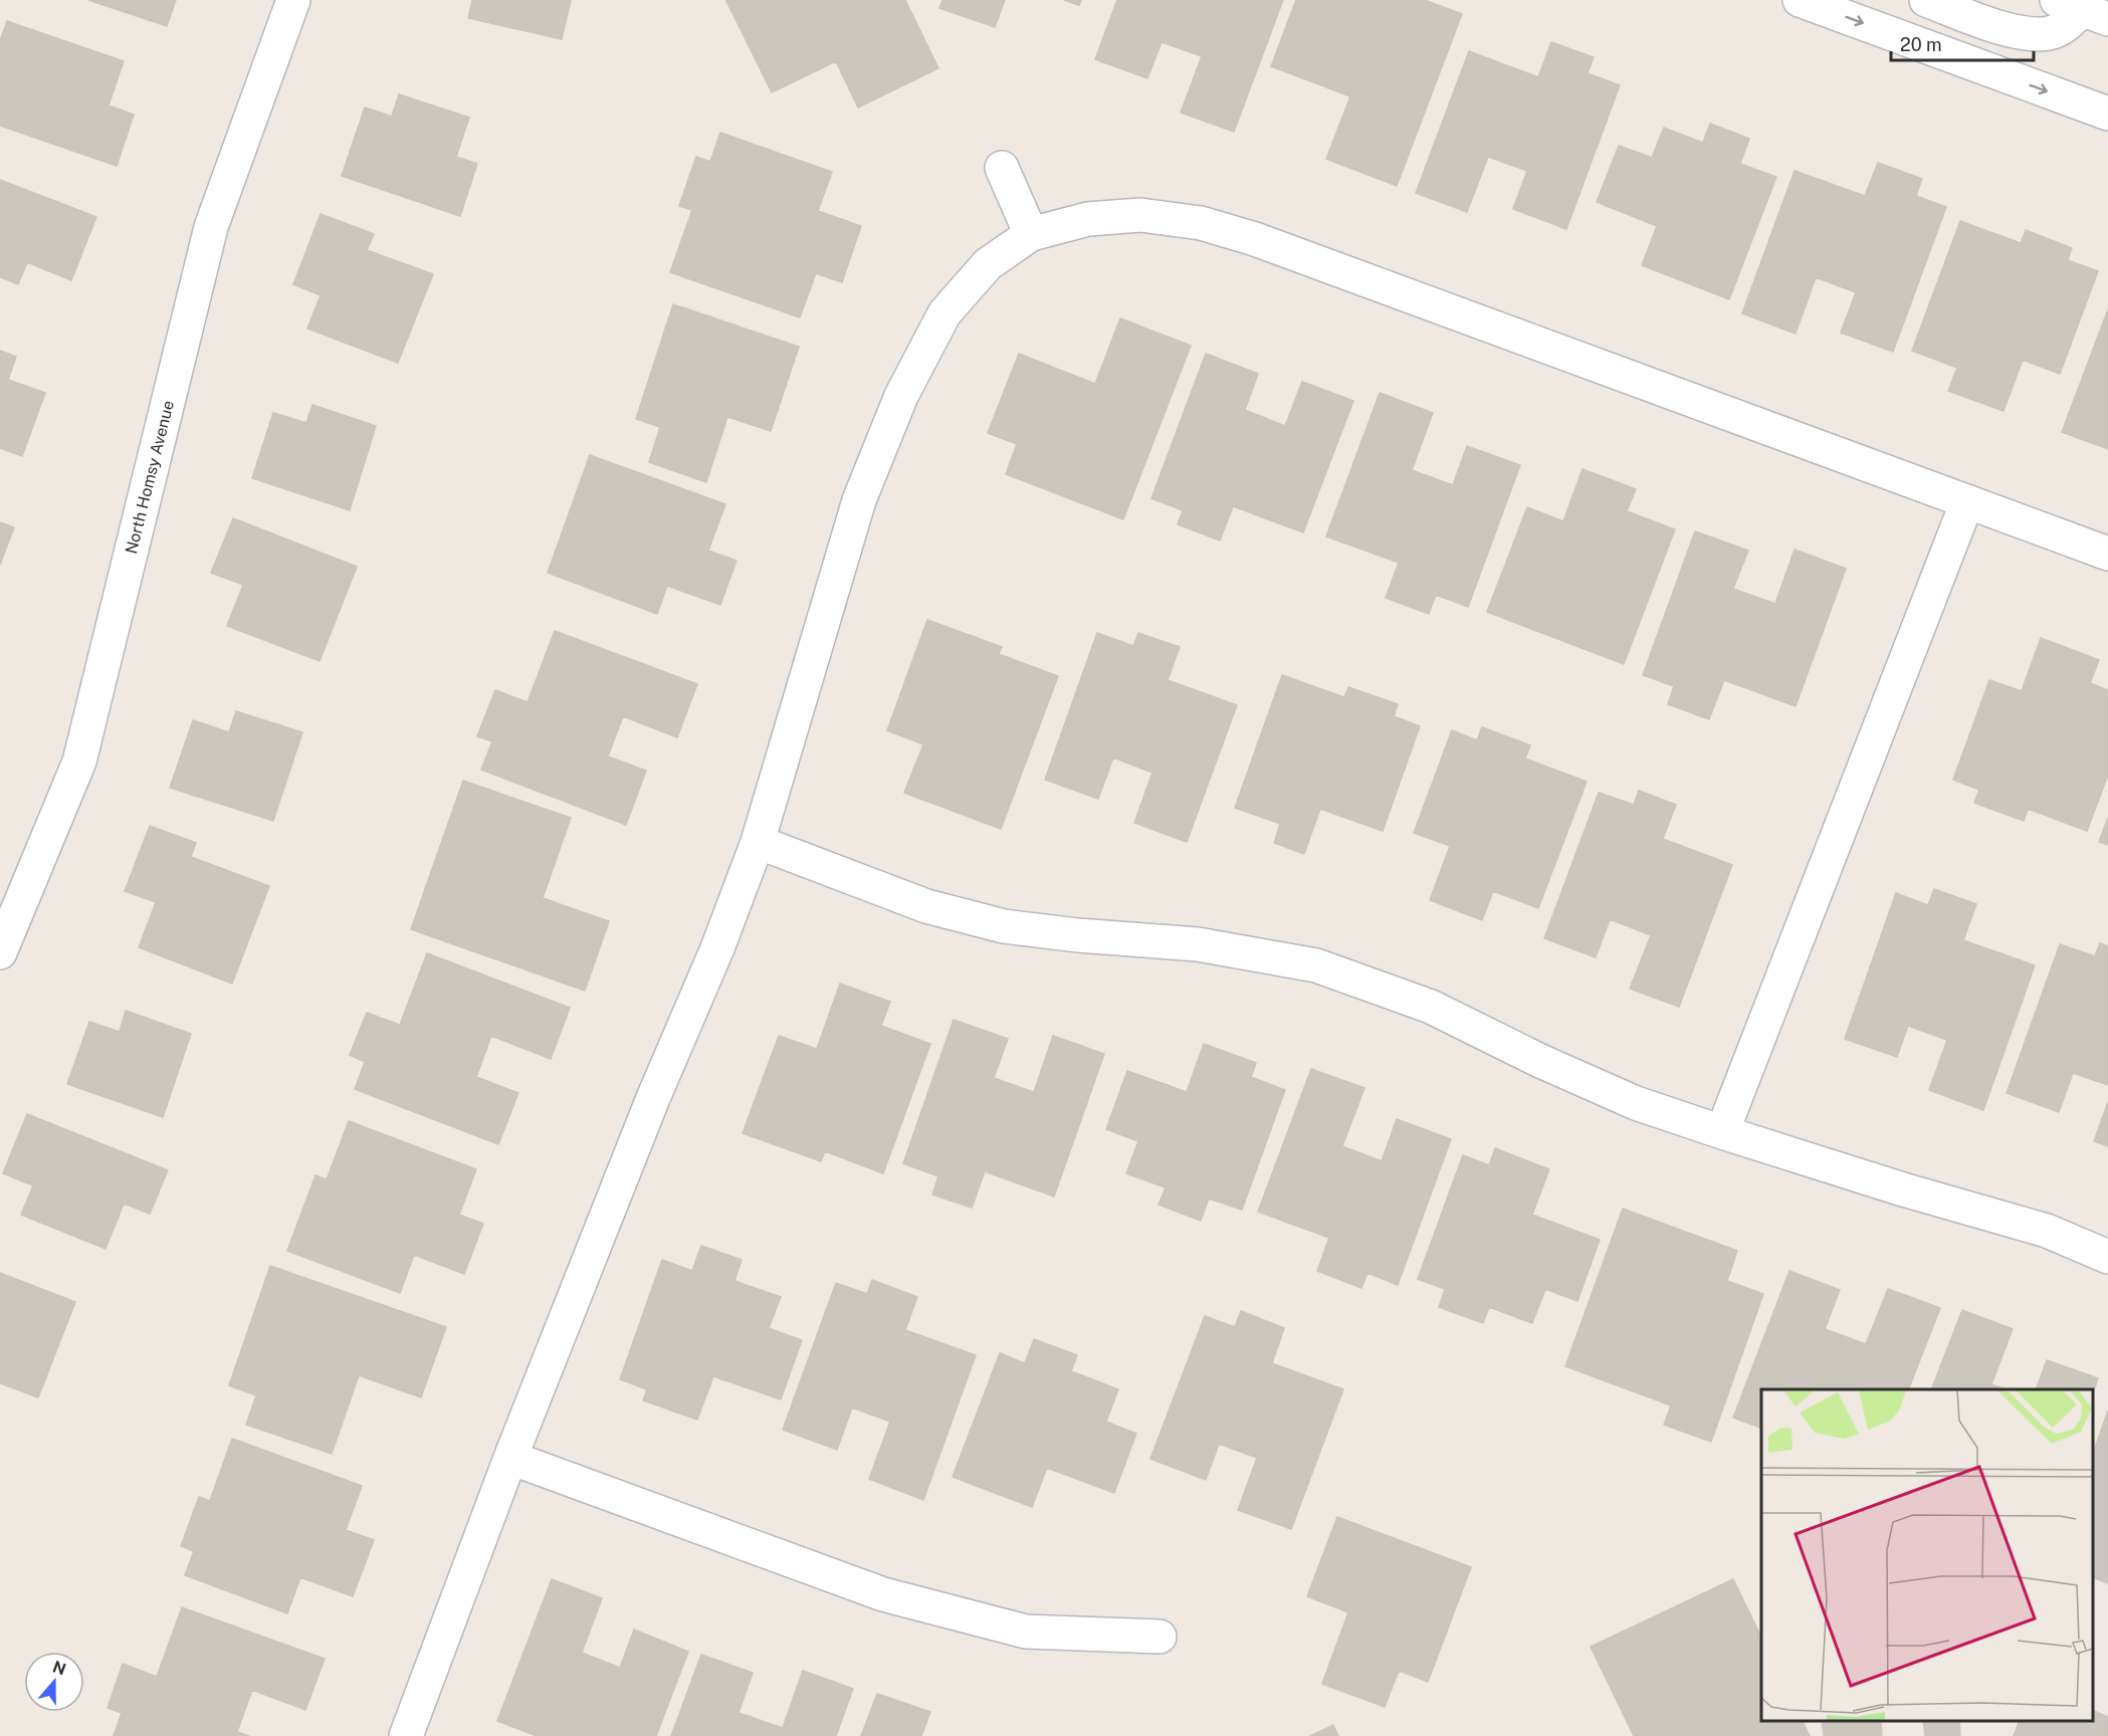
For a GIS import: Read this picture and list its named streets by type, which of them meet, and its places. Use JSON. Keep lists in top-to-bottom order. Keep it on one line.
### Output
{"streets":{"street":["North Homsy Avenue"]},"scale_bar":"20 m","north":"top"}
